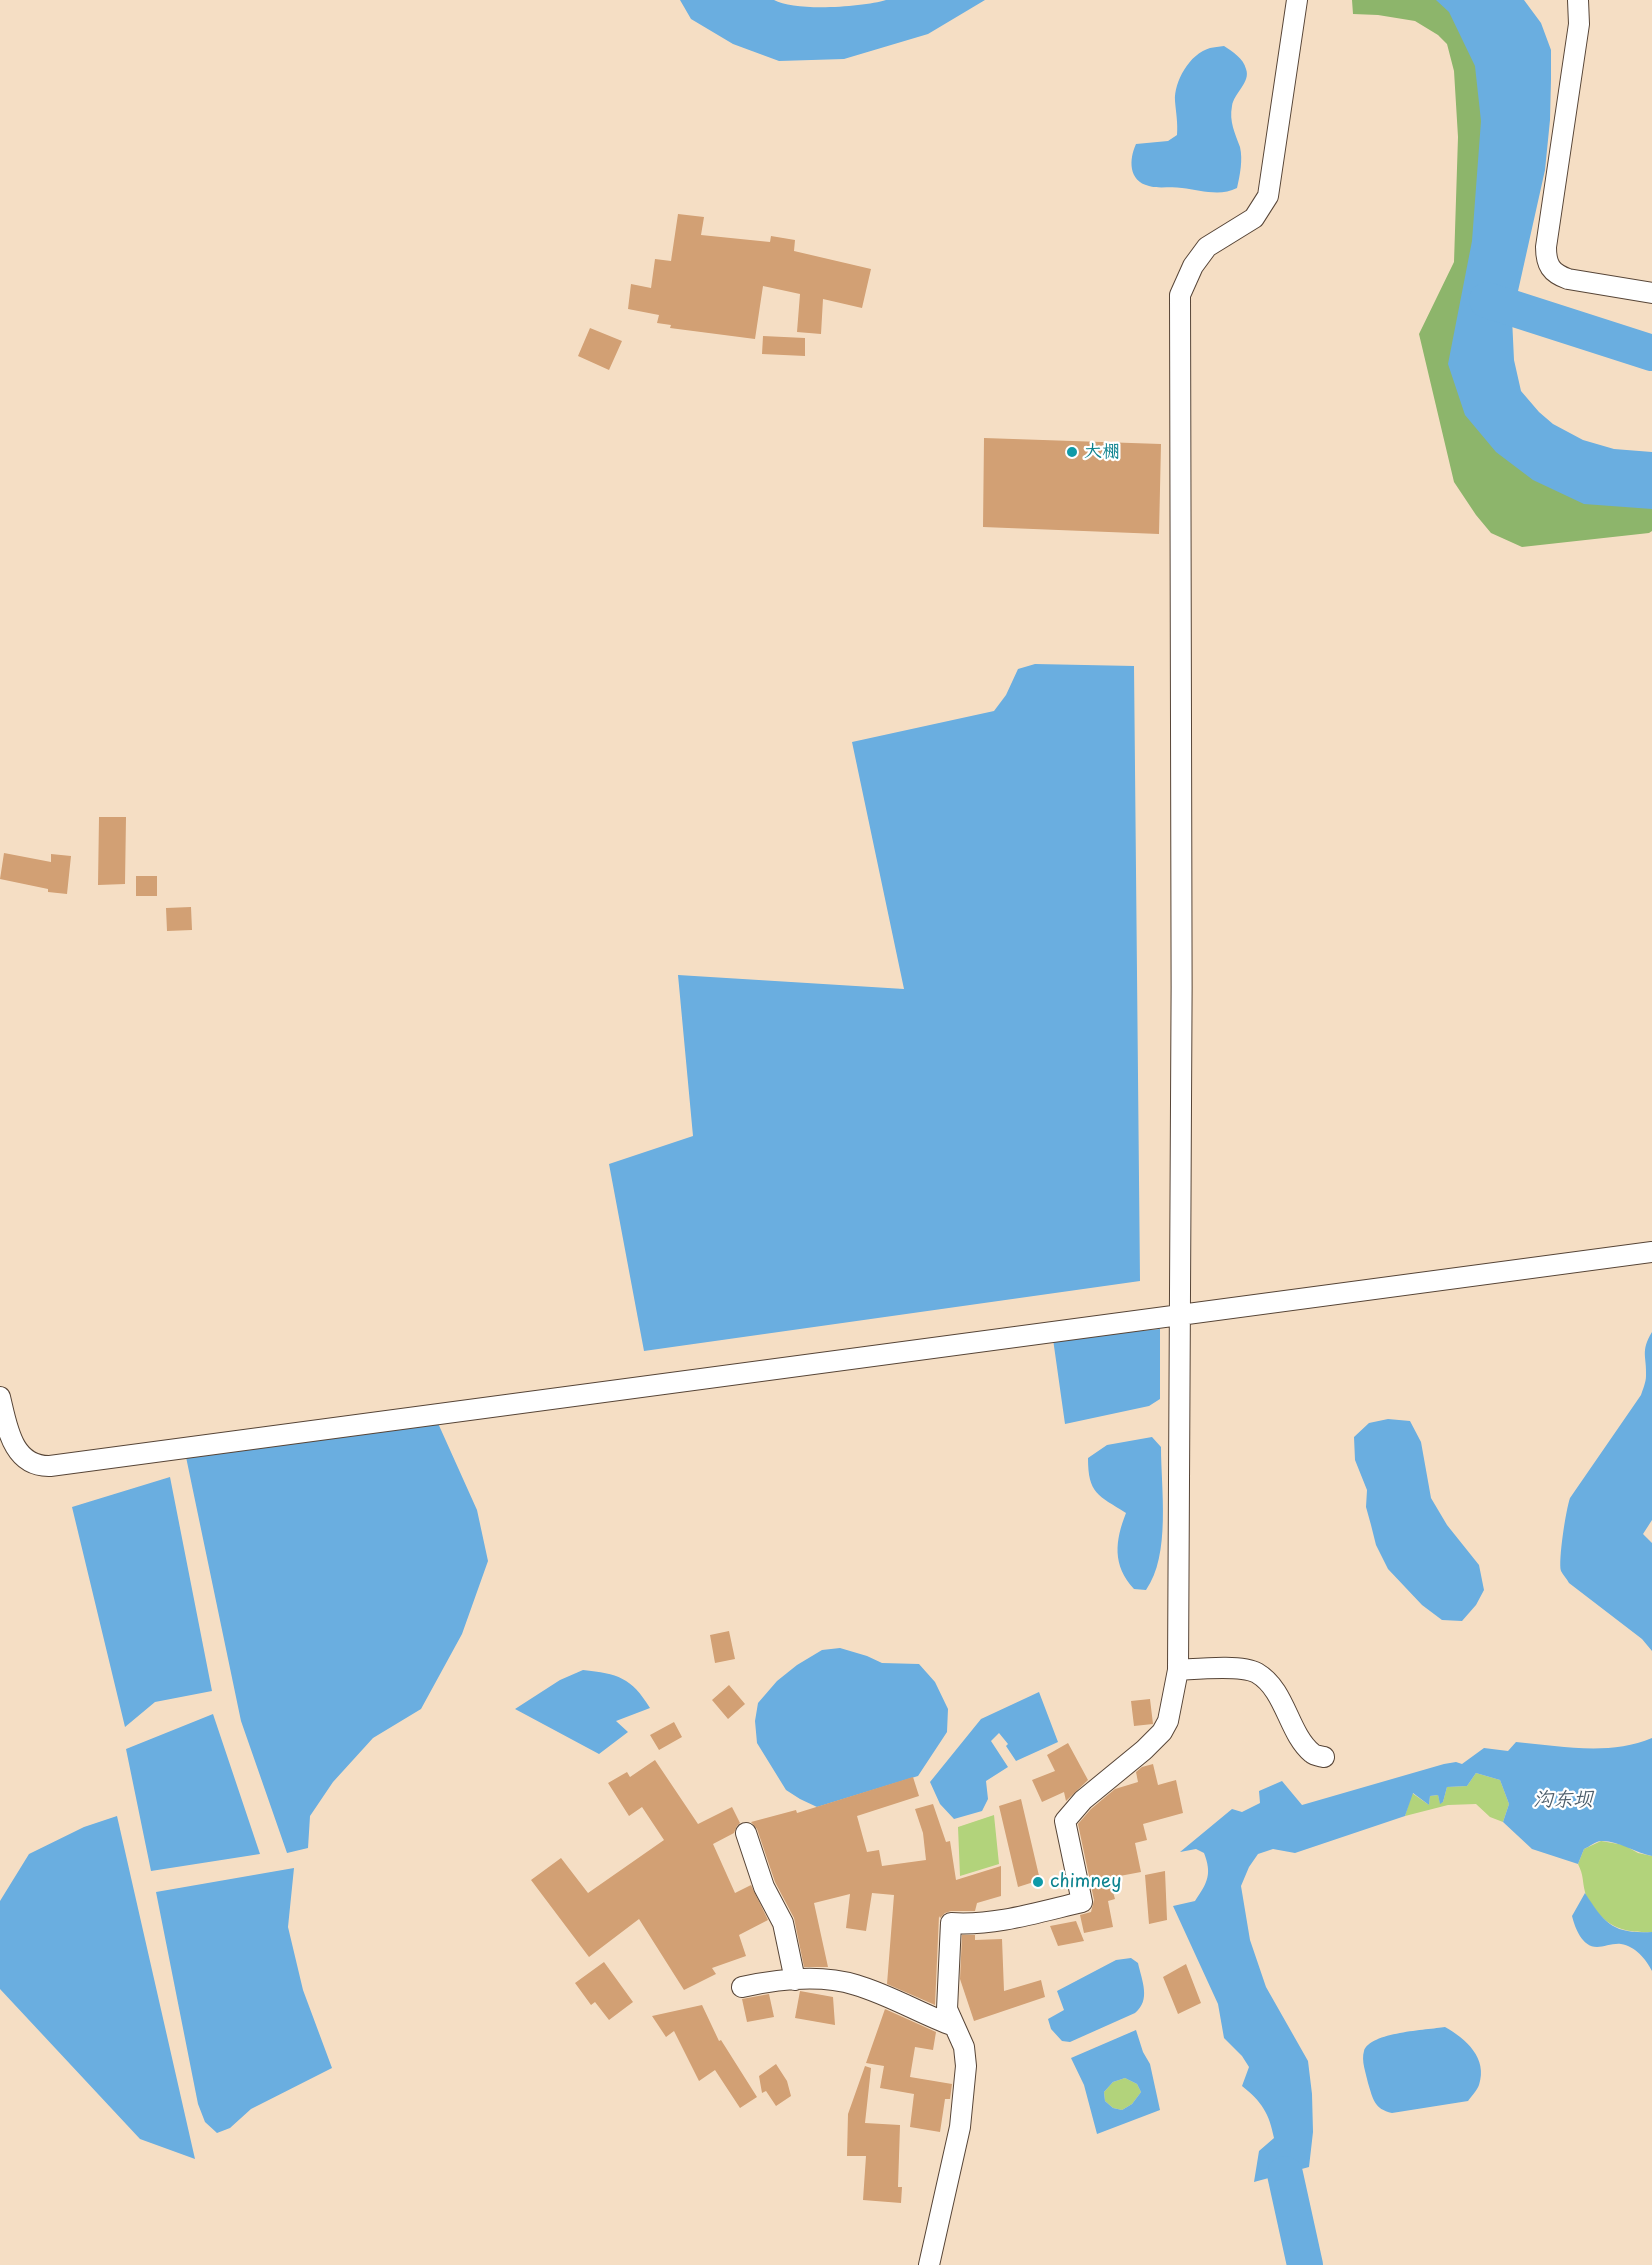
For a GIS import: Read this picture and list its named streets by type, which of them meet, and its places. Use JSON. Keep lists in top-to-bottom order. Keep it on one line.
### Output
{"water":["沟东坝"],"places":["大棚","chimney"]}
